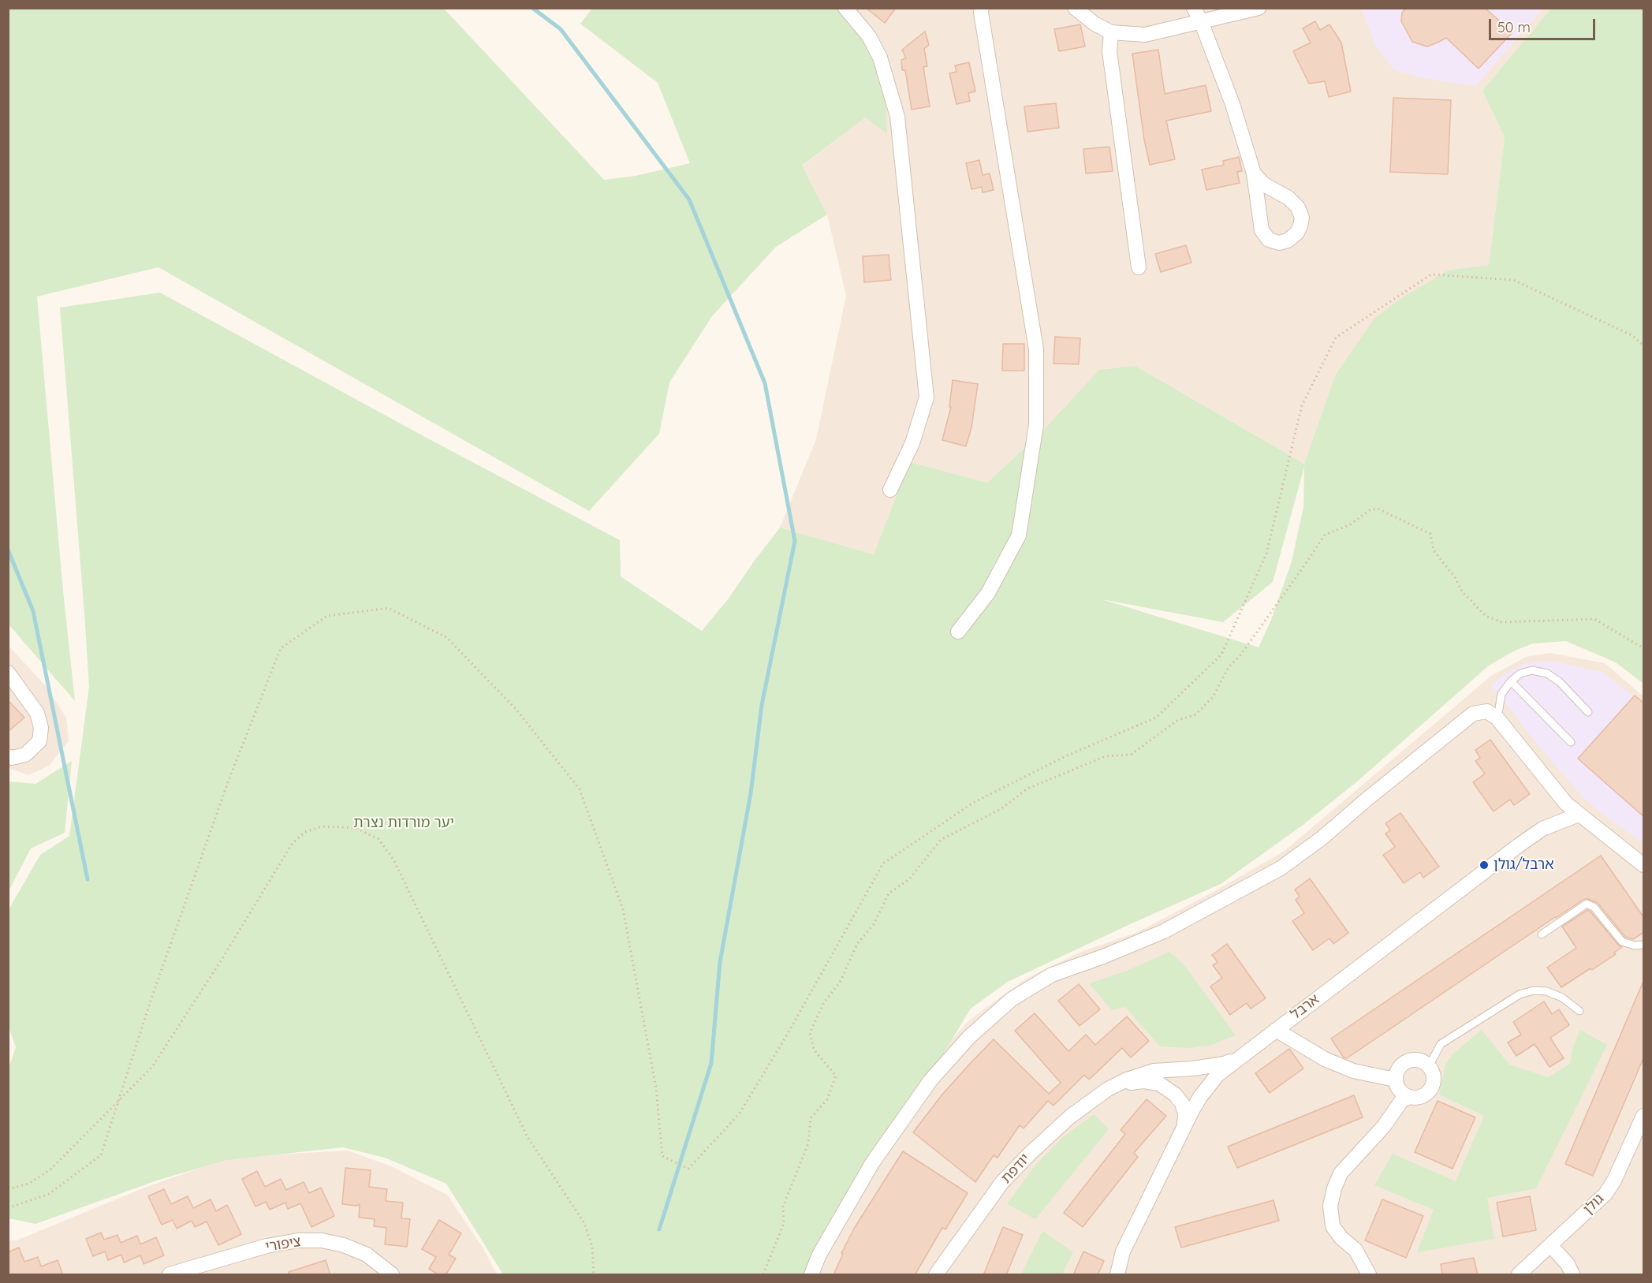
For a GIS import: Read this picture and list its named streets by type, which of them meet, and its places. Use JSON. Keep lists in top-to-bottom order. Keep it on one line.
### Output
{"streets":{"street":["ארבל","יודפת","גולן","ציפורי"]},"crossings":[["ארבל","יודפת"]],"parks":["יער מורדות נצרת"],"places":["ארבל/גולן"],"scale_bar":"50 m"}
